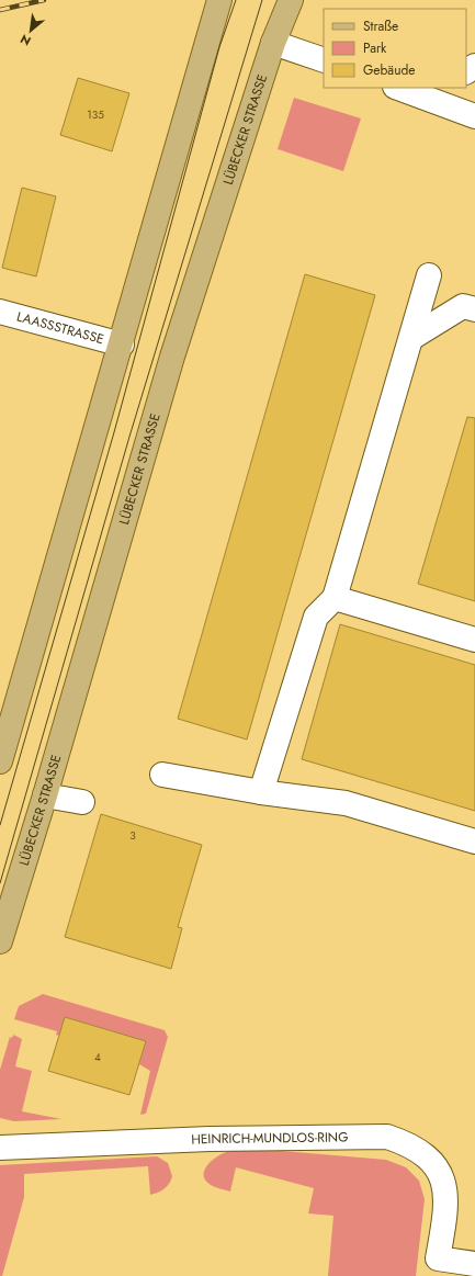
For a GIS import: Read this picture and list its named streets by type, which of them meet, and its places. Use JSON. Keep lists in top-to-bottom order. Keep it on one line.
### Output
{"streets":{"main road":["LÜBECKER STRASSE"],"street":["LAASSSTRASSE","HEINRICH-MUNDLOS-RING"]},"house_numbers":["135","3","4"],"legend":["Straße","Park","Gebäude"],"north":"bottom left"}
